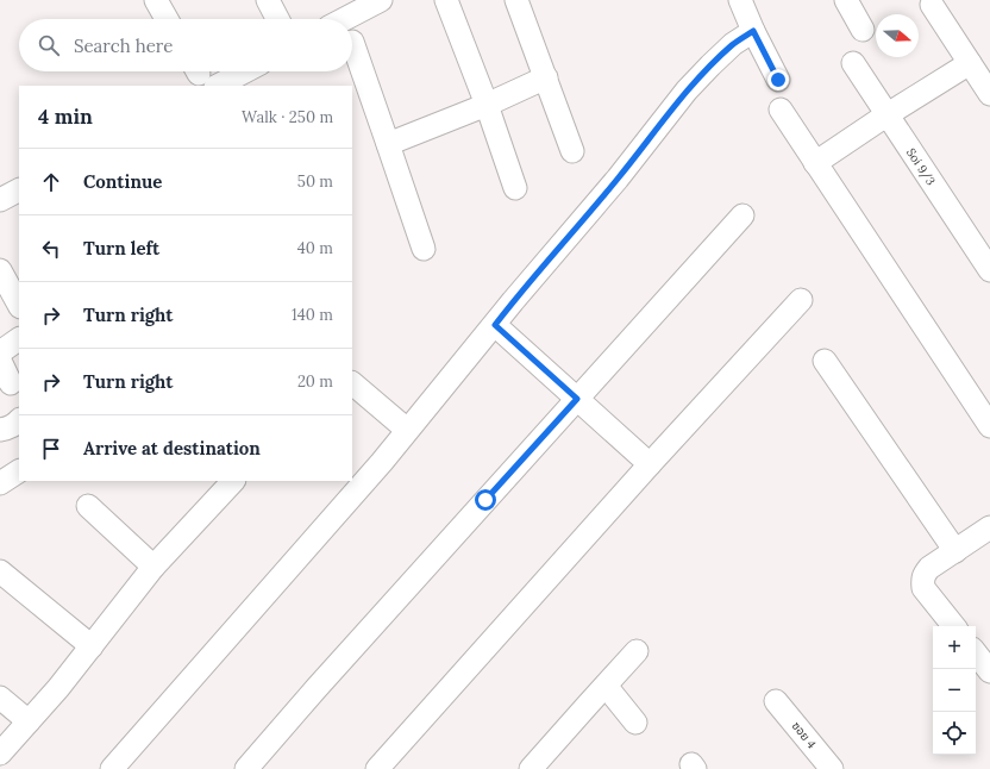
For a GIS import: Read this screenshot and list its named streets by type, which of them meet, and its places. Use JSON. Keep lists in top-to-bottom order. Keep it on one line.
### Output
{"streets":{"street":["Soi 9/3","ซอย 4"]},"north":"right","page":{"search":"Search here","heading":["4 min","Walk · 250 m"],"list":[["Continue","50 m"],["Turn left","40 m"],["Turn right","140 m"],["Turn right","20 m"],"Arrive at destination"],"map_buttons":["+","−"]}}
